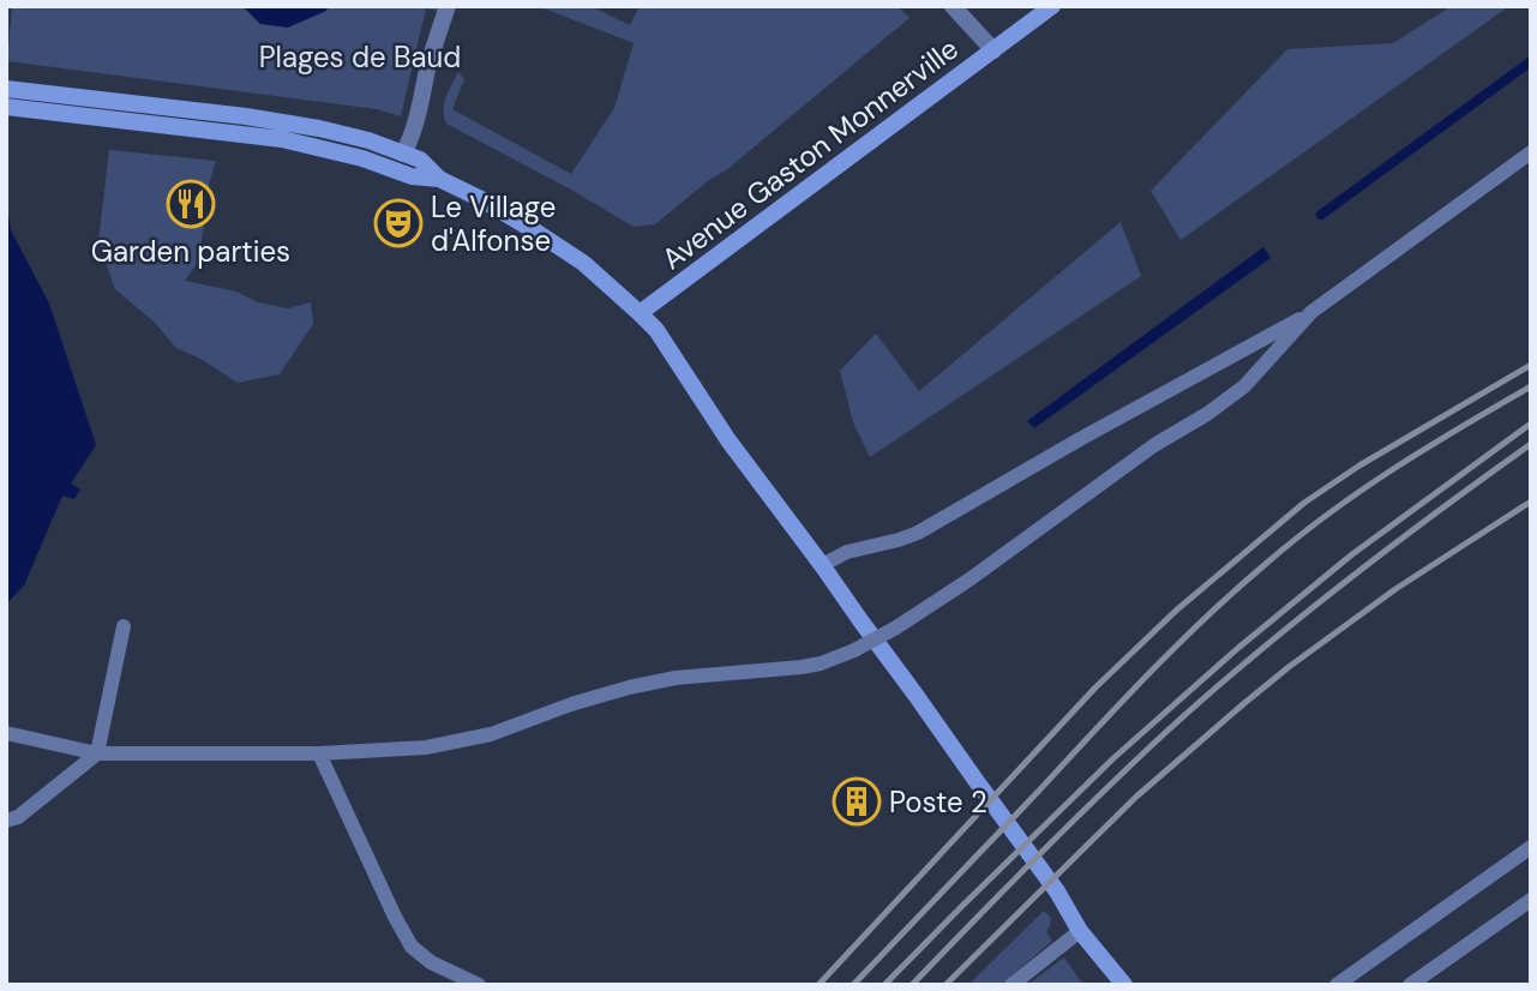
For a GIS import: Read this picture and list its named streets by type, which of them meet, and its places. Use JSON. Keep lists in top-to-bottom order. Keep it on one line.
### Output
{"streets":{"main road":["Avenue Gaston Monnerville"]},"parks":["Plages de Baud"],"places":{"restaurant":["Garden parties"],"theatre":["Le Village d'Alfonse"],"building":["Poste 2"]}}
